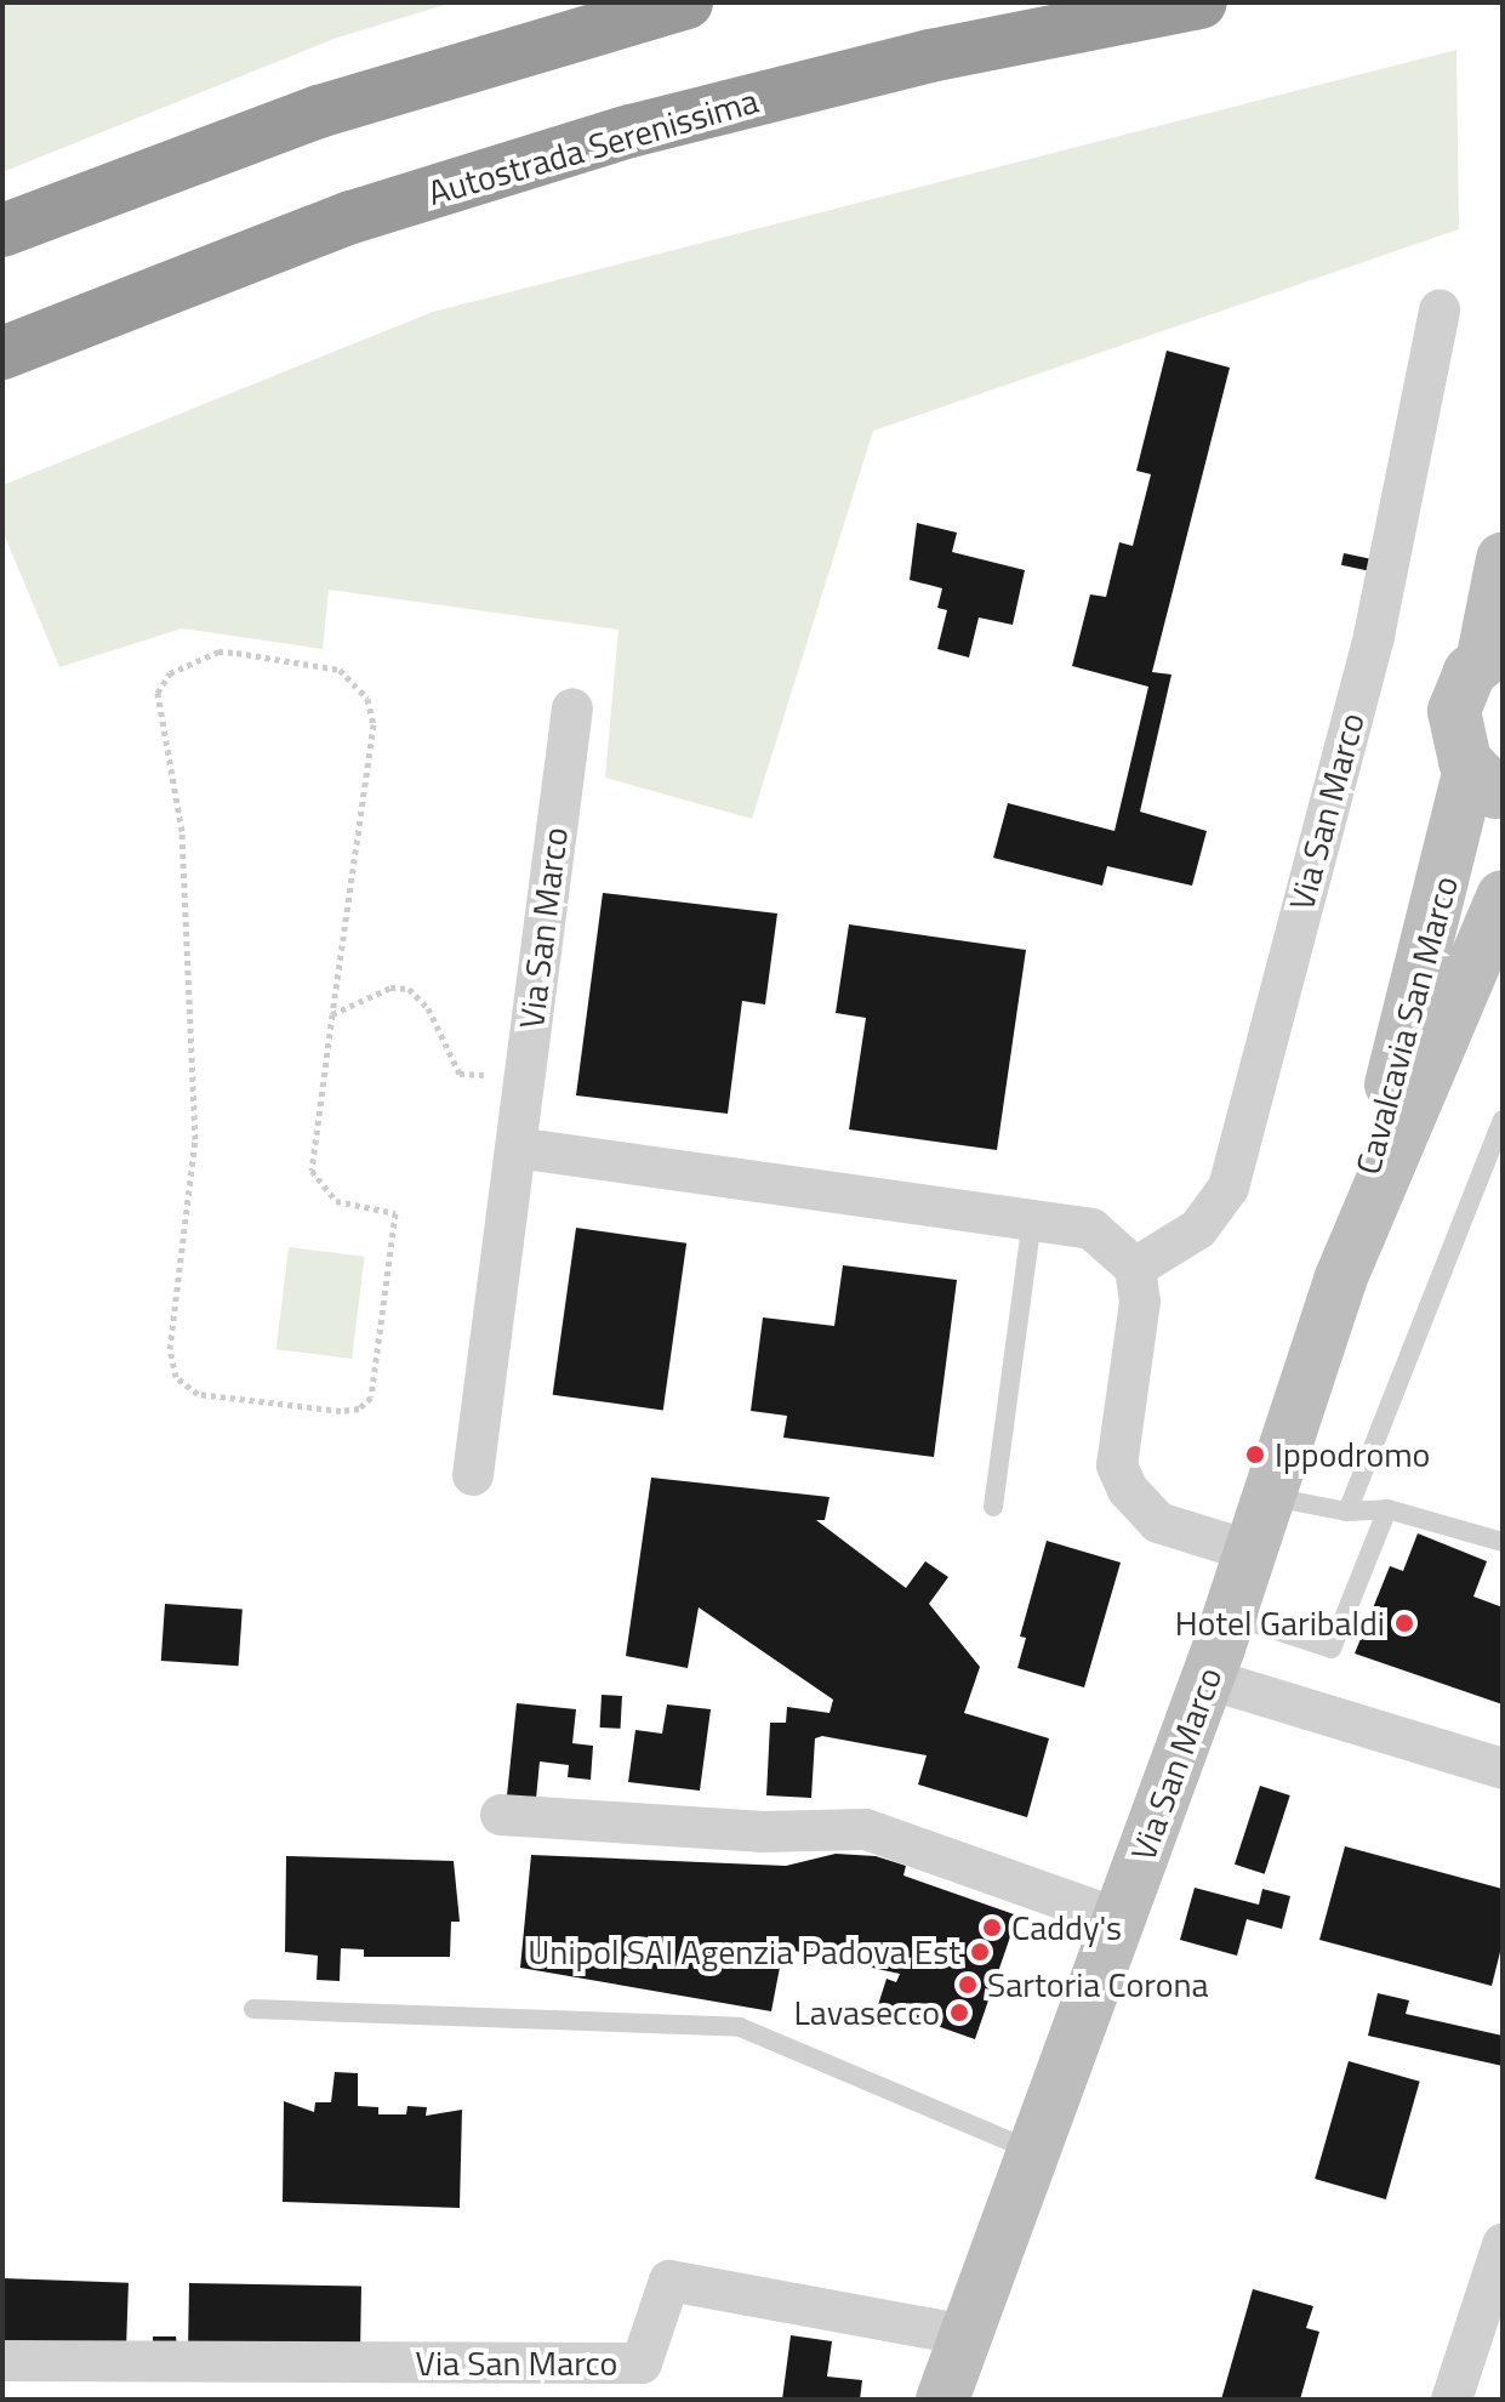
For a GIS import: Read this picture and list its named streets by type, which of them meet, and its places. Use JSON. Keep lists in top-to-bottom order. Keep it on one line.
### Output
{"streets":{"highway":["Autostrada Serenissima"],"main road":["Via San Marco","Cavalcavia San Marco"]},"crossings":[["Via San Marco","Cavalcavia San Marco"]],"places":["Ippodromo","Hotel Garibaldi","Caddy's","Unipol SAI Agenzia Padova Est","Sartoria Corona","Lavasecco"]}
